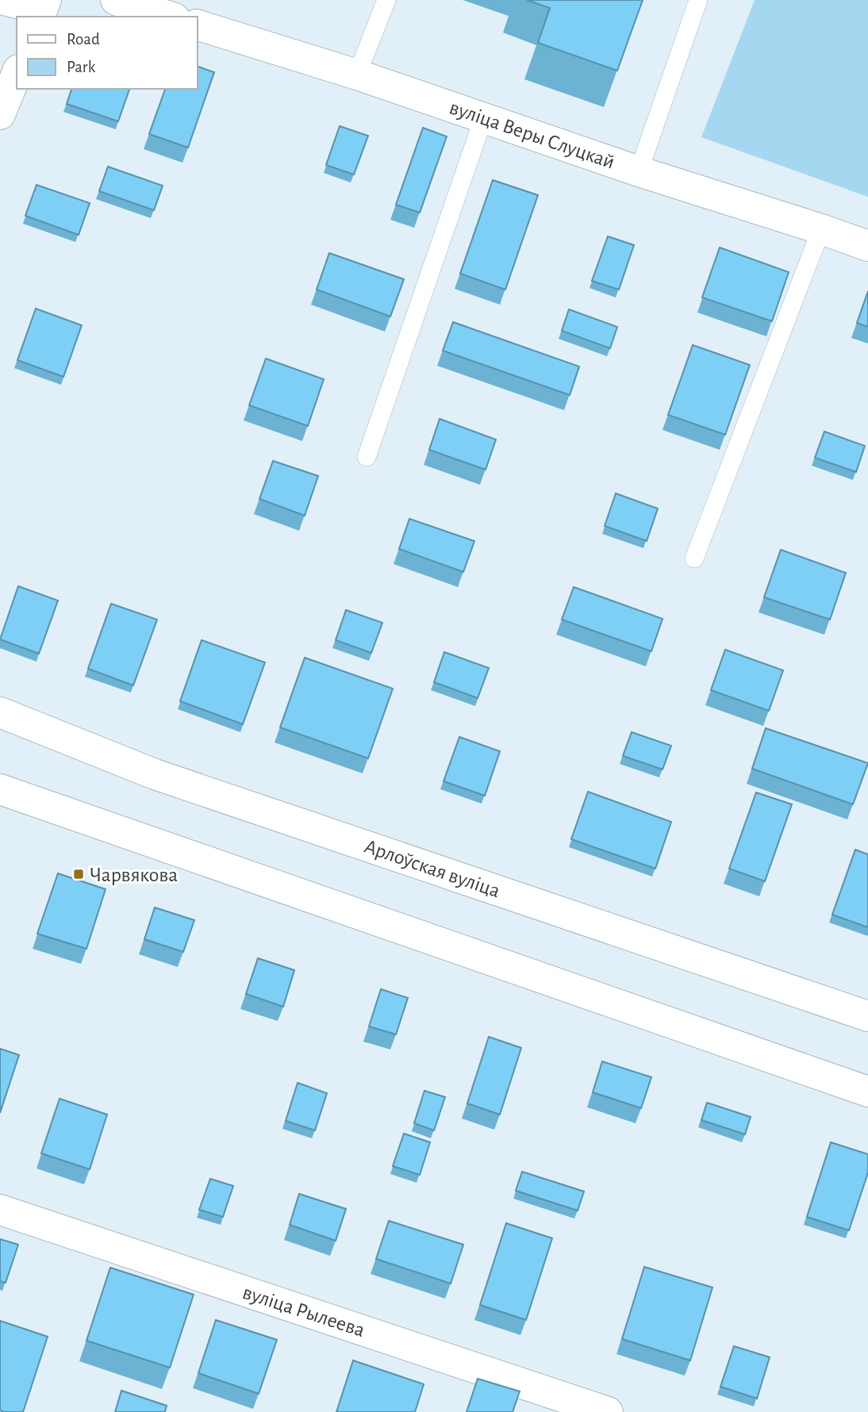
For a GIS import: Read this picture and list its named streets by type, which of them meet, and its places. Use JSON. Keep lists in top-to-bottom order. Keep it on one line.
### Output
{"streets":{"main road":["вуліца Веры Слуцкай","Арлоўская вуліца","вуліца Рылеева"]},"places":{"transit":["Чарвякова"]},"legend":["Road","Park"]}
